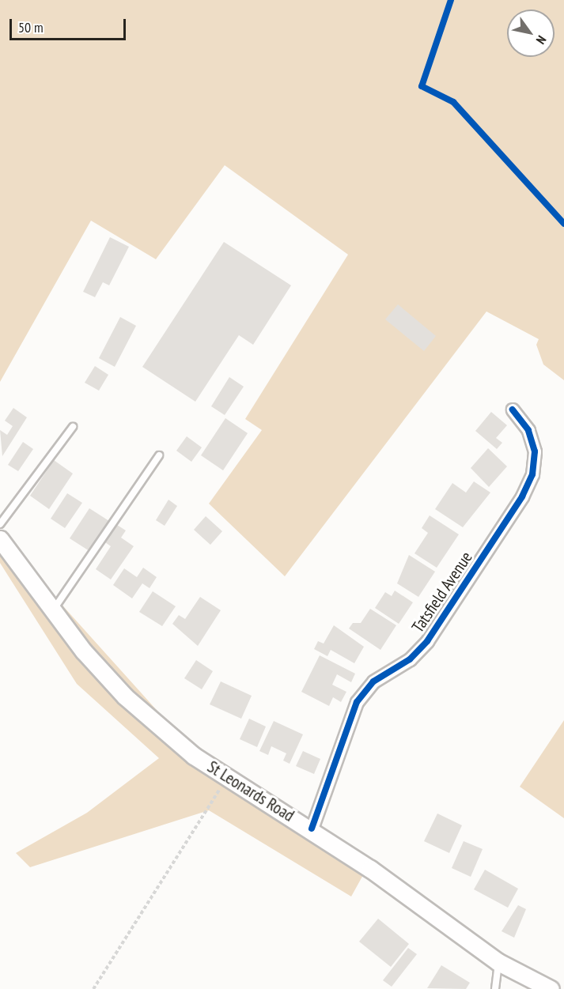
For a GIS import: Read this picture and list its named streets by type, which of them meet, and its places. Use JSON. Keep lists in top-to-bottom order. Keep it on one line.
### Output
{"streets":{"main road":["St Leonards Road"],"street":["Tatsfield Avenue"]},"crossings":[["Tatsfield Avenue","St Leonards Road"]],"scale_bar":"50 m","north":"bottom right"}
